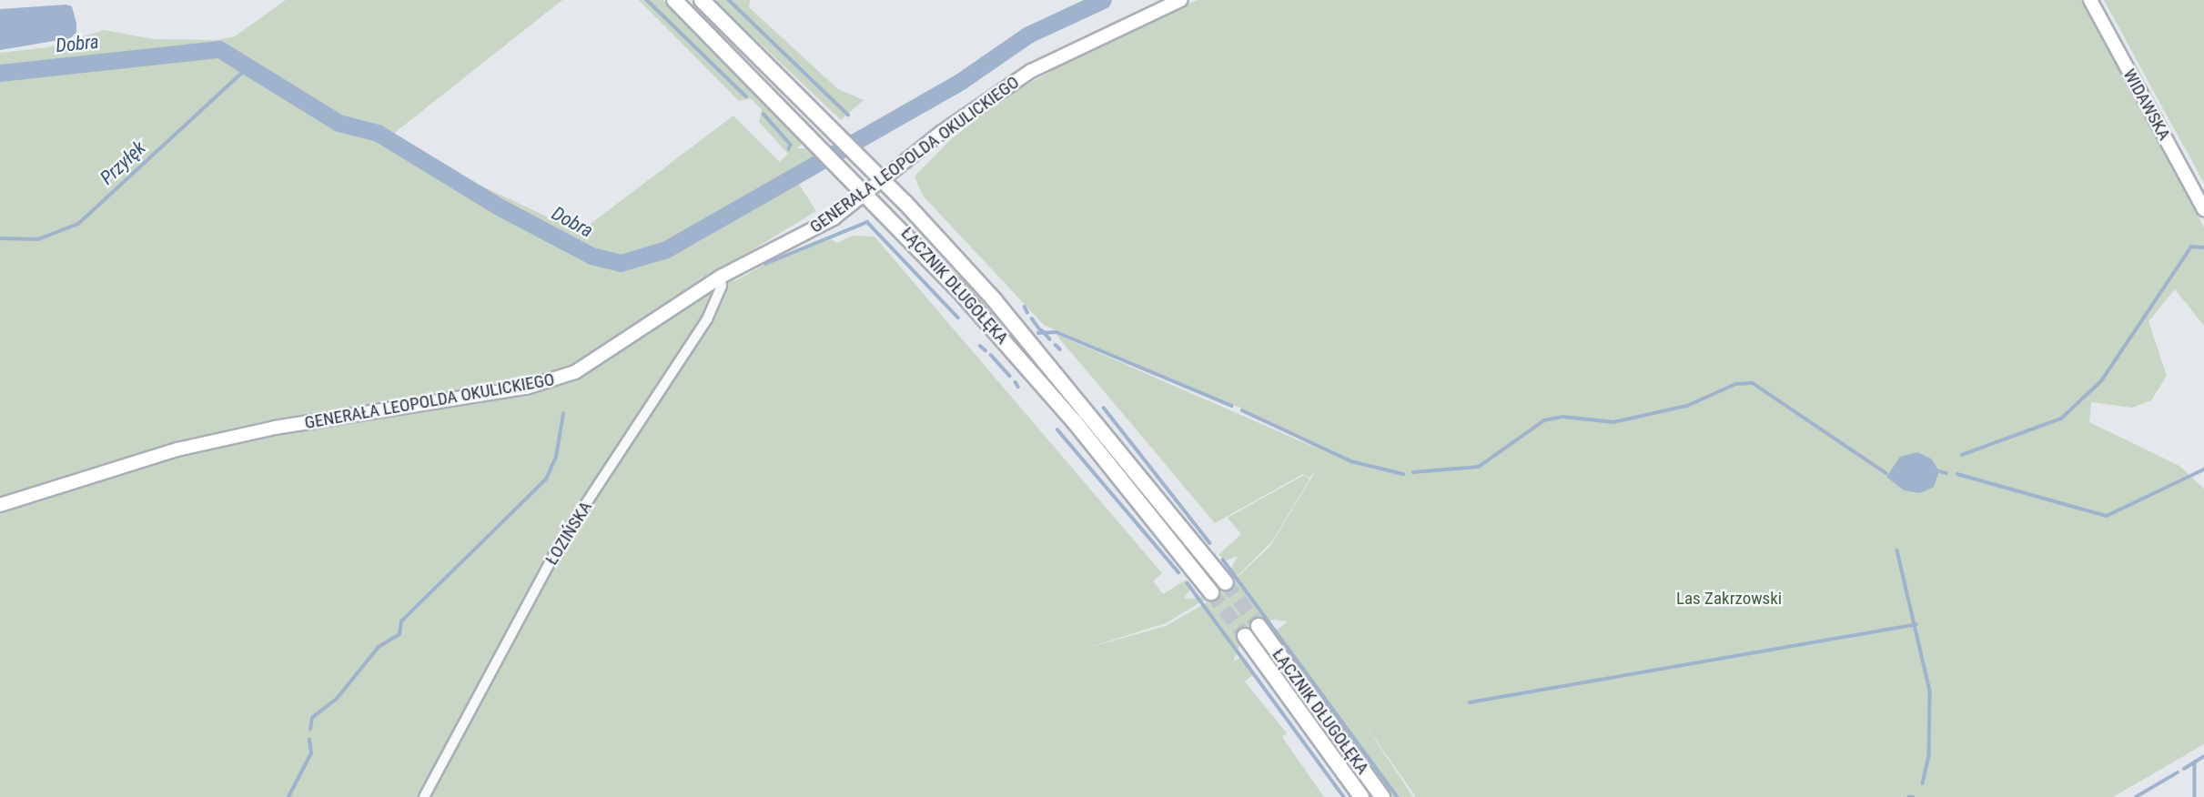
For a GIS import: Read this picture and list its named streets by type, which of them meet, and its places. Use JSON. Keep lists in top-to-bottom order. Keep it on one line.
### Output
{"streets":{"main road":["ŁĄCZNIK DŁUGOŁĘKA"],"street":["WIDAWSKA","GENERAŁA LEOPOLDA OKULICKIEGO","ŁOZIŃSKA"]},"crossings":[["GENERAŁA LEOPOLDA OKULICKIEGO","ŁĄCZNIK DŁUGOŁĘKA"],["GENERAŁA LEOPOLDA OKULICKIEGO","ŁOZIŃSKA"]],"water":["Dobra","Przyłęk"],"parks":["Las Zakrzowski"]}
